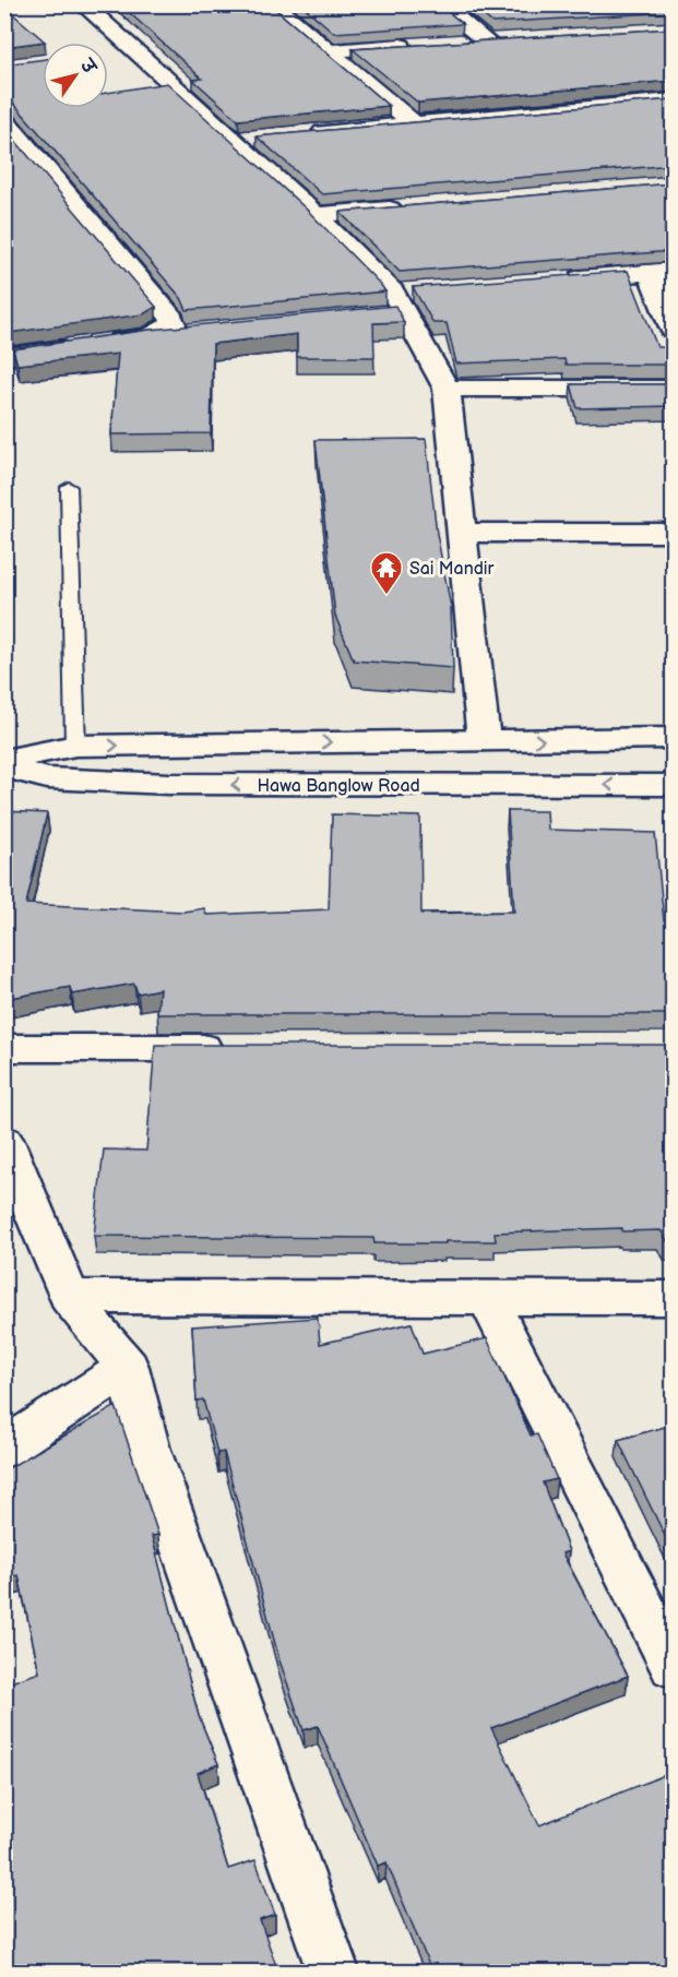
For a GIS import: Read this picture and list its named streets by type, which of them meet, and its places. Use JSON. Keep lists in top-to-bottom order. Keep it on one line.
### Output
{"streets":{"street":["Hawa Banglow Road"]},"places":{"temple":["Sai Mandir"]},"north":"top right"}
